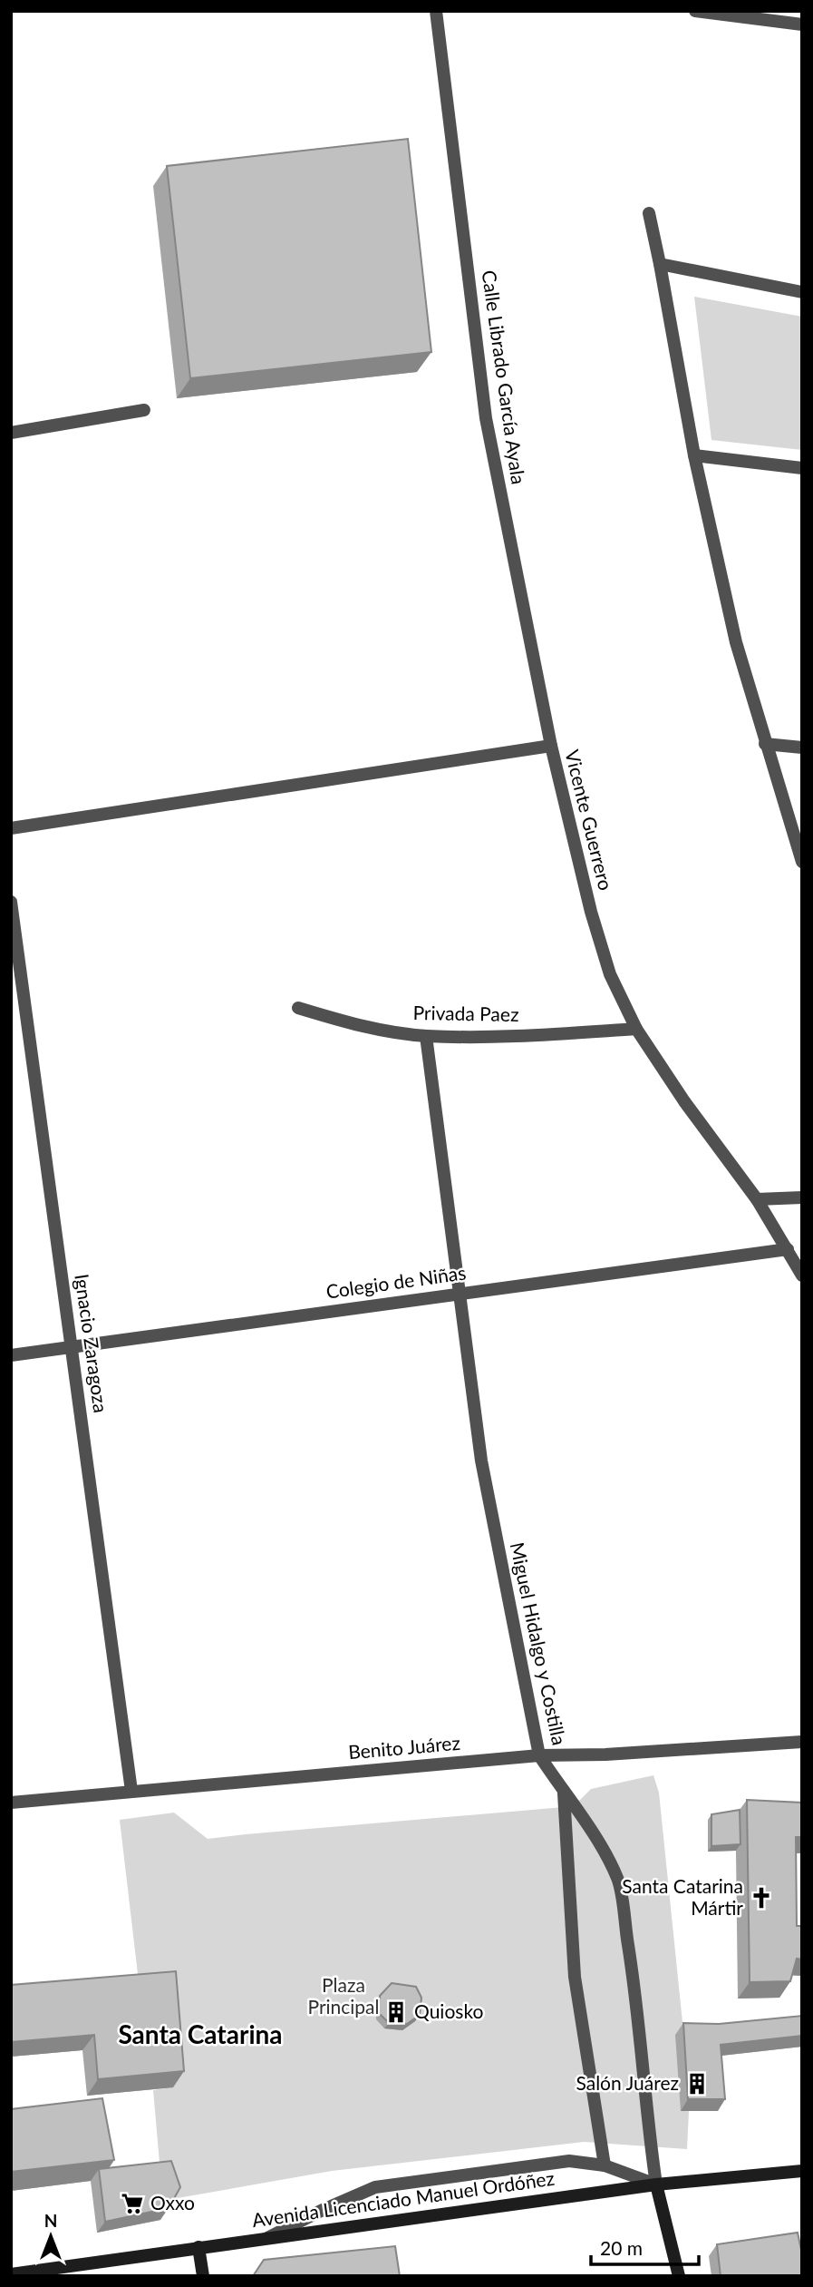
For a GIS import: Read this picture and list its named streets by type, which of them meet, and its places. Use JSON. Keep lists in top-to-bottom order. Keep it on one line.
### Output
{"streets":{"main road":["Miguel Hidalgo y Costilla","Avenida Licenciado Manuel Ordóñez"],"street":["Calle Librado García Ayala","Vicente Guerrero","Privada Paez","Colegio de Niñas","Ignacio Zaragoza","Benito Juárez"]},"crossings":[["Calle Librado García Ayala","Vicente Guerrero"],["Vicente Guerrero","Privada Paez"],["Vicente Guerrero","Colegio de Niñas"],["Privada Paez","Miguel Hidalgo y Costilla"],["Colegio de Niñas","Ignacio Zaragoza"],["Colegio de Niñas","Miguel Hidalgo y Costilla"],["Ignacio Zaragoza","Benito Juárez"],["Miguel Hidalgo y Costilla","Benito Juárez"],["Miguel Hidalgo y Costilla","Avenida Licenciado Manuel Ordóñez"]],"districts":["Santa Catarina"],"parks":["Plaza Principal"],"places":{"church":["Santa Catarina Mártir"],"building":["Quiosko","Salón Juárez"],"supermarket":["Oxxo"]},"scale_bar":"20 m","north":"top"}
